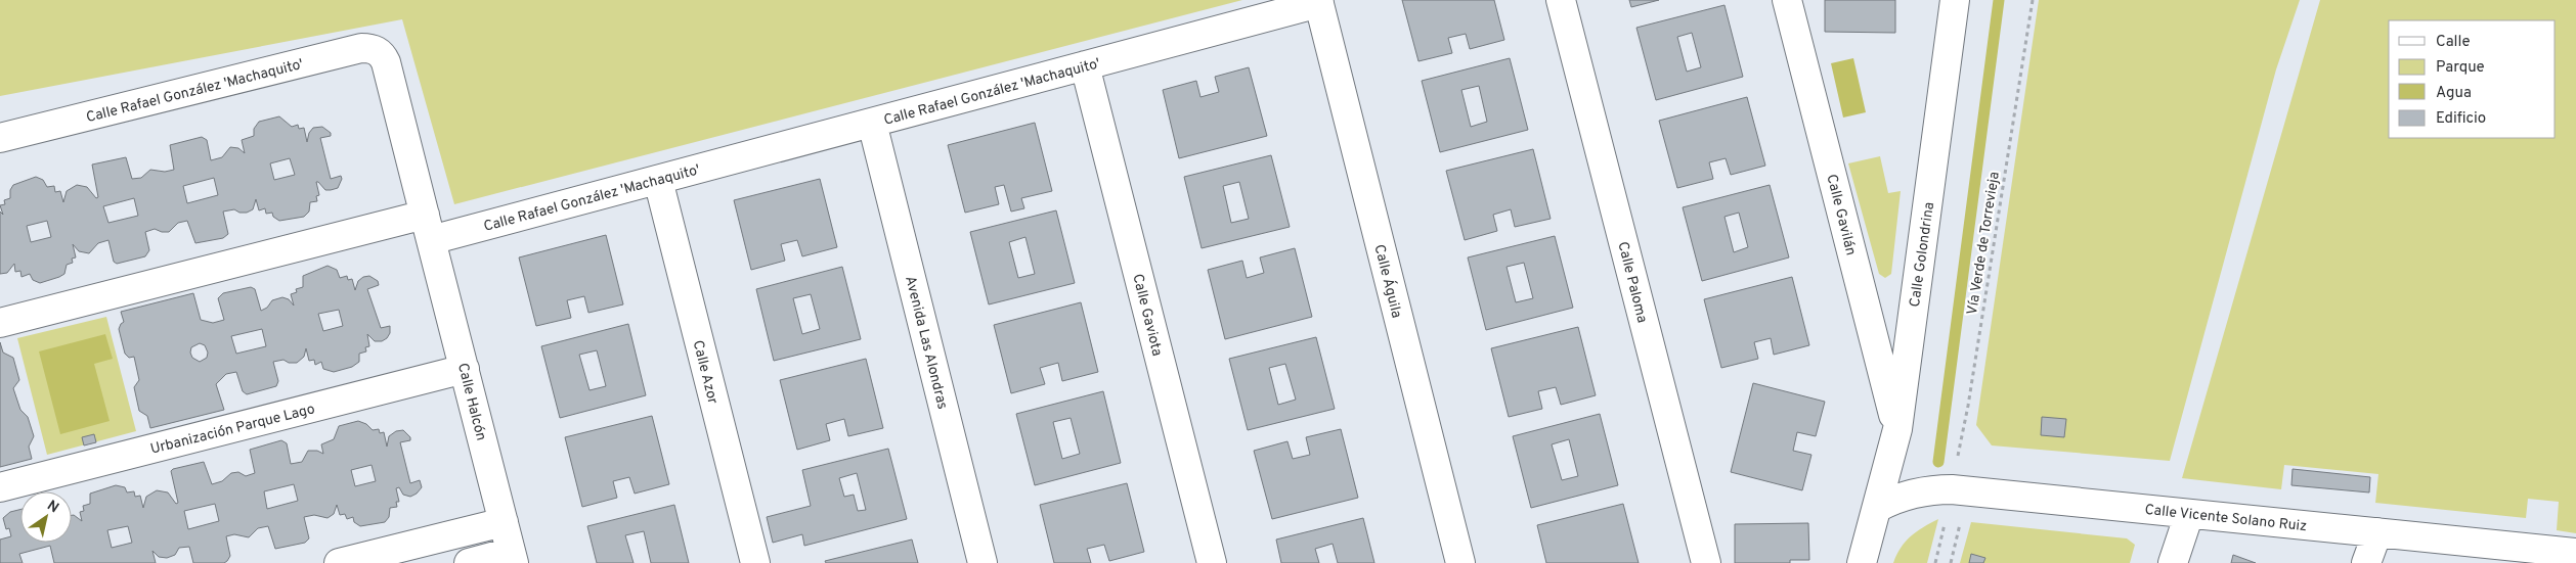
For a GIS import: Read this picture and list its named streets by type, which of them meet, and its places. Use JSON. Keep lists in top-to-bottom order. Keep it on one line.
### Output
{"streets":{"street":["Calle Rafael González 'Machaquito'","Calle Gavilán","Calle Golondrina","Calle Águila","Calle Paloma","Calle Gaviota","Avenida Las Alondras","Calle Azor","Calle Halcón","Urbanización Parque Lago","Calle Vicente Solano Ruiz"],"path":["Vía Verde de Torrevieja"]},"crossings":[["Calle Rafael González 'Machaquito'","Calle Águila"],["Calle Rafael González 'Machaquito'","Calle Gaviota"],["Calle Rafael González 'Machaquito'","Avenida Las Alondras"],["Calle Rafael González 'Machaquito'","Calle Azor"],["Calle Rafael González 'Machaquito'","Calle Halcón"],["Calle Gavilán","Calle Golondrina"],["Vía Verde de Torrevieja","Calle Vicente Solano Ruiz"],["Calle Golondrina","Calle Vicente Solano Ruiz"],["Calle Halcón","Urbanización Parque Lago"]],"legend":["Calle","Parque","Agua","Edificio"],"north":"top right"}
